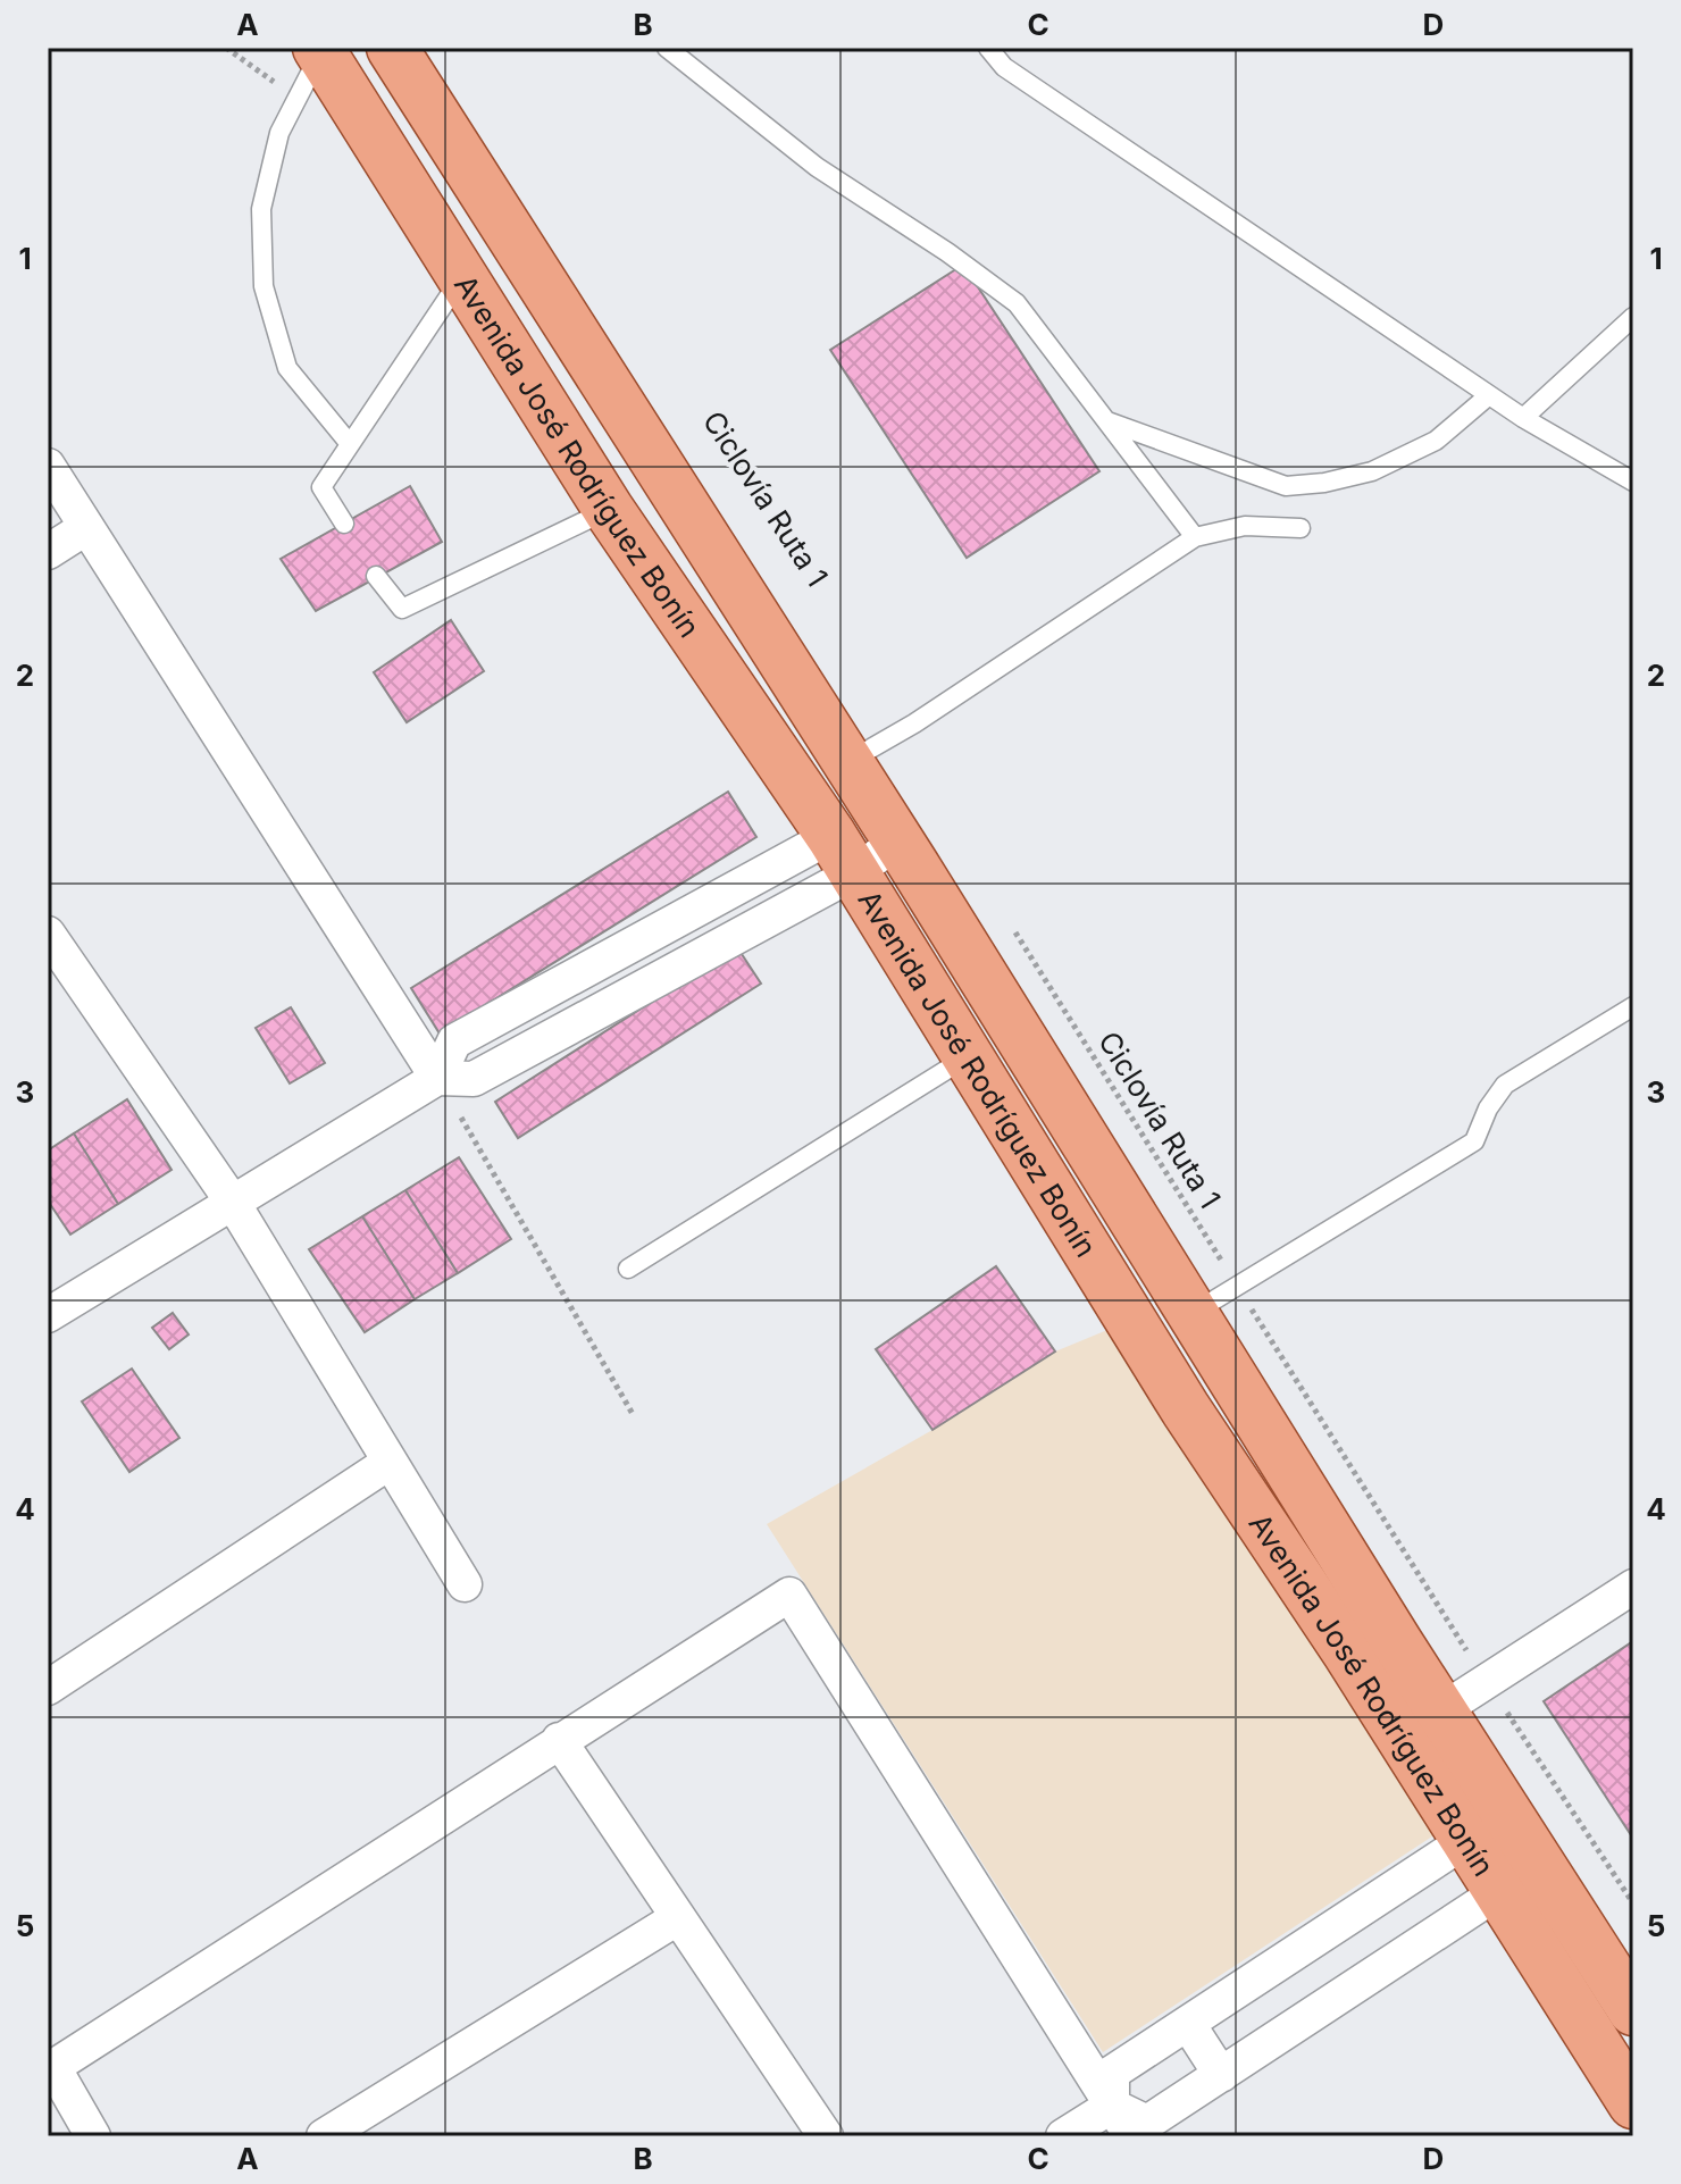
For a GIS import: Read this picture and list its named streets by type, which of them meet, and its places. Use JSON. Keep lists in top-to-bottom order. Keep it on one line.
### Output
{"streets":{"main road":["Avenida José Rodríguez Bonín"],"path":["Ciclovía Ruta 1"]},"grid":{"columns":["A","B","C","D"],"rows":["1","2","3","4","5"]}}
